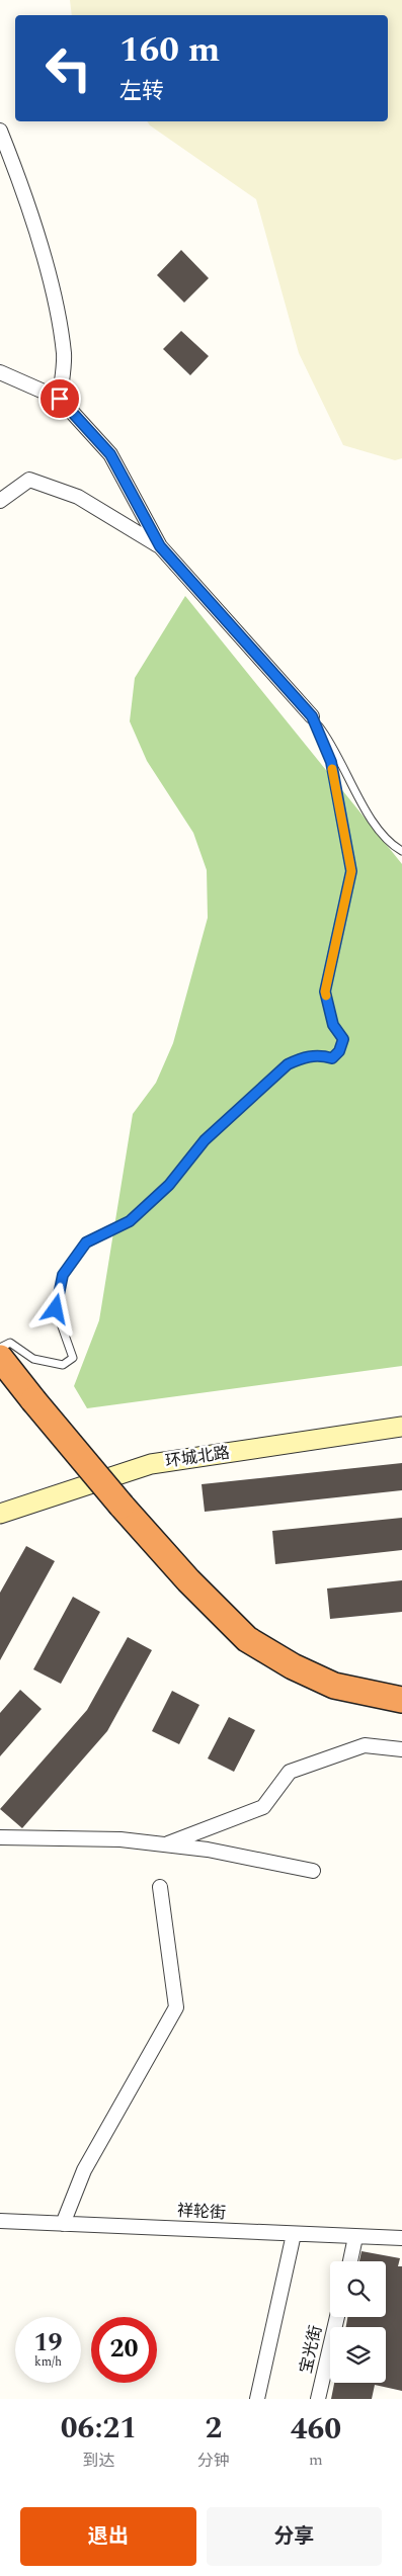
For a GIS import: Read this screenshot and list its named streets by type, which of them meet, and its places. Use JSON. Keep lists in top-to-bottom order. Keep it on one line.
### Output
{"streets":{"street":["环城北路","祥轮街","宝光街"]},"page":{"turn":["160 m","左转"],"speed":"19 km/h","limit":"20","eta":["06:21","到达","2","分钟","460","m"],"buttons":["退出","分享"]}}
